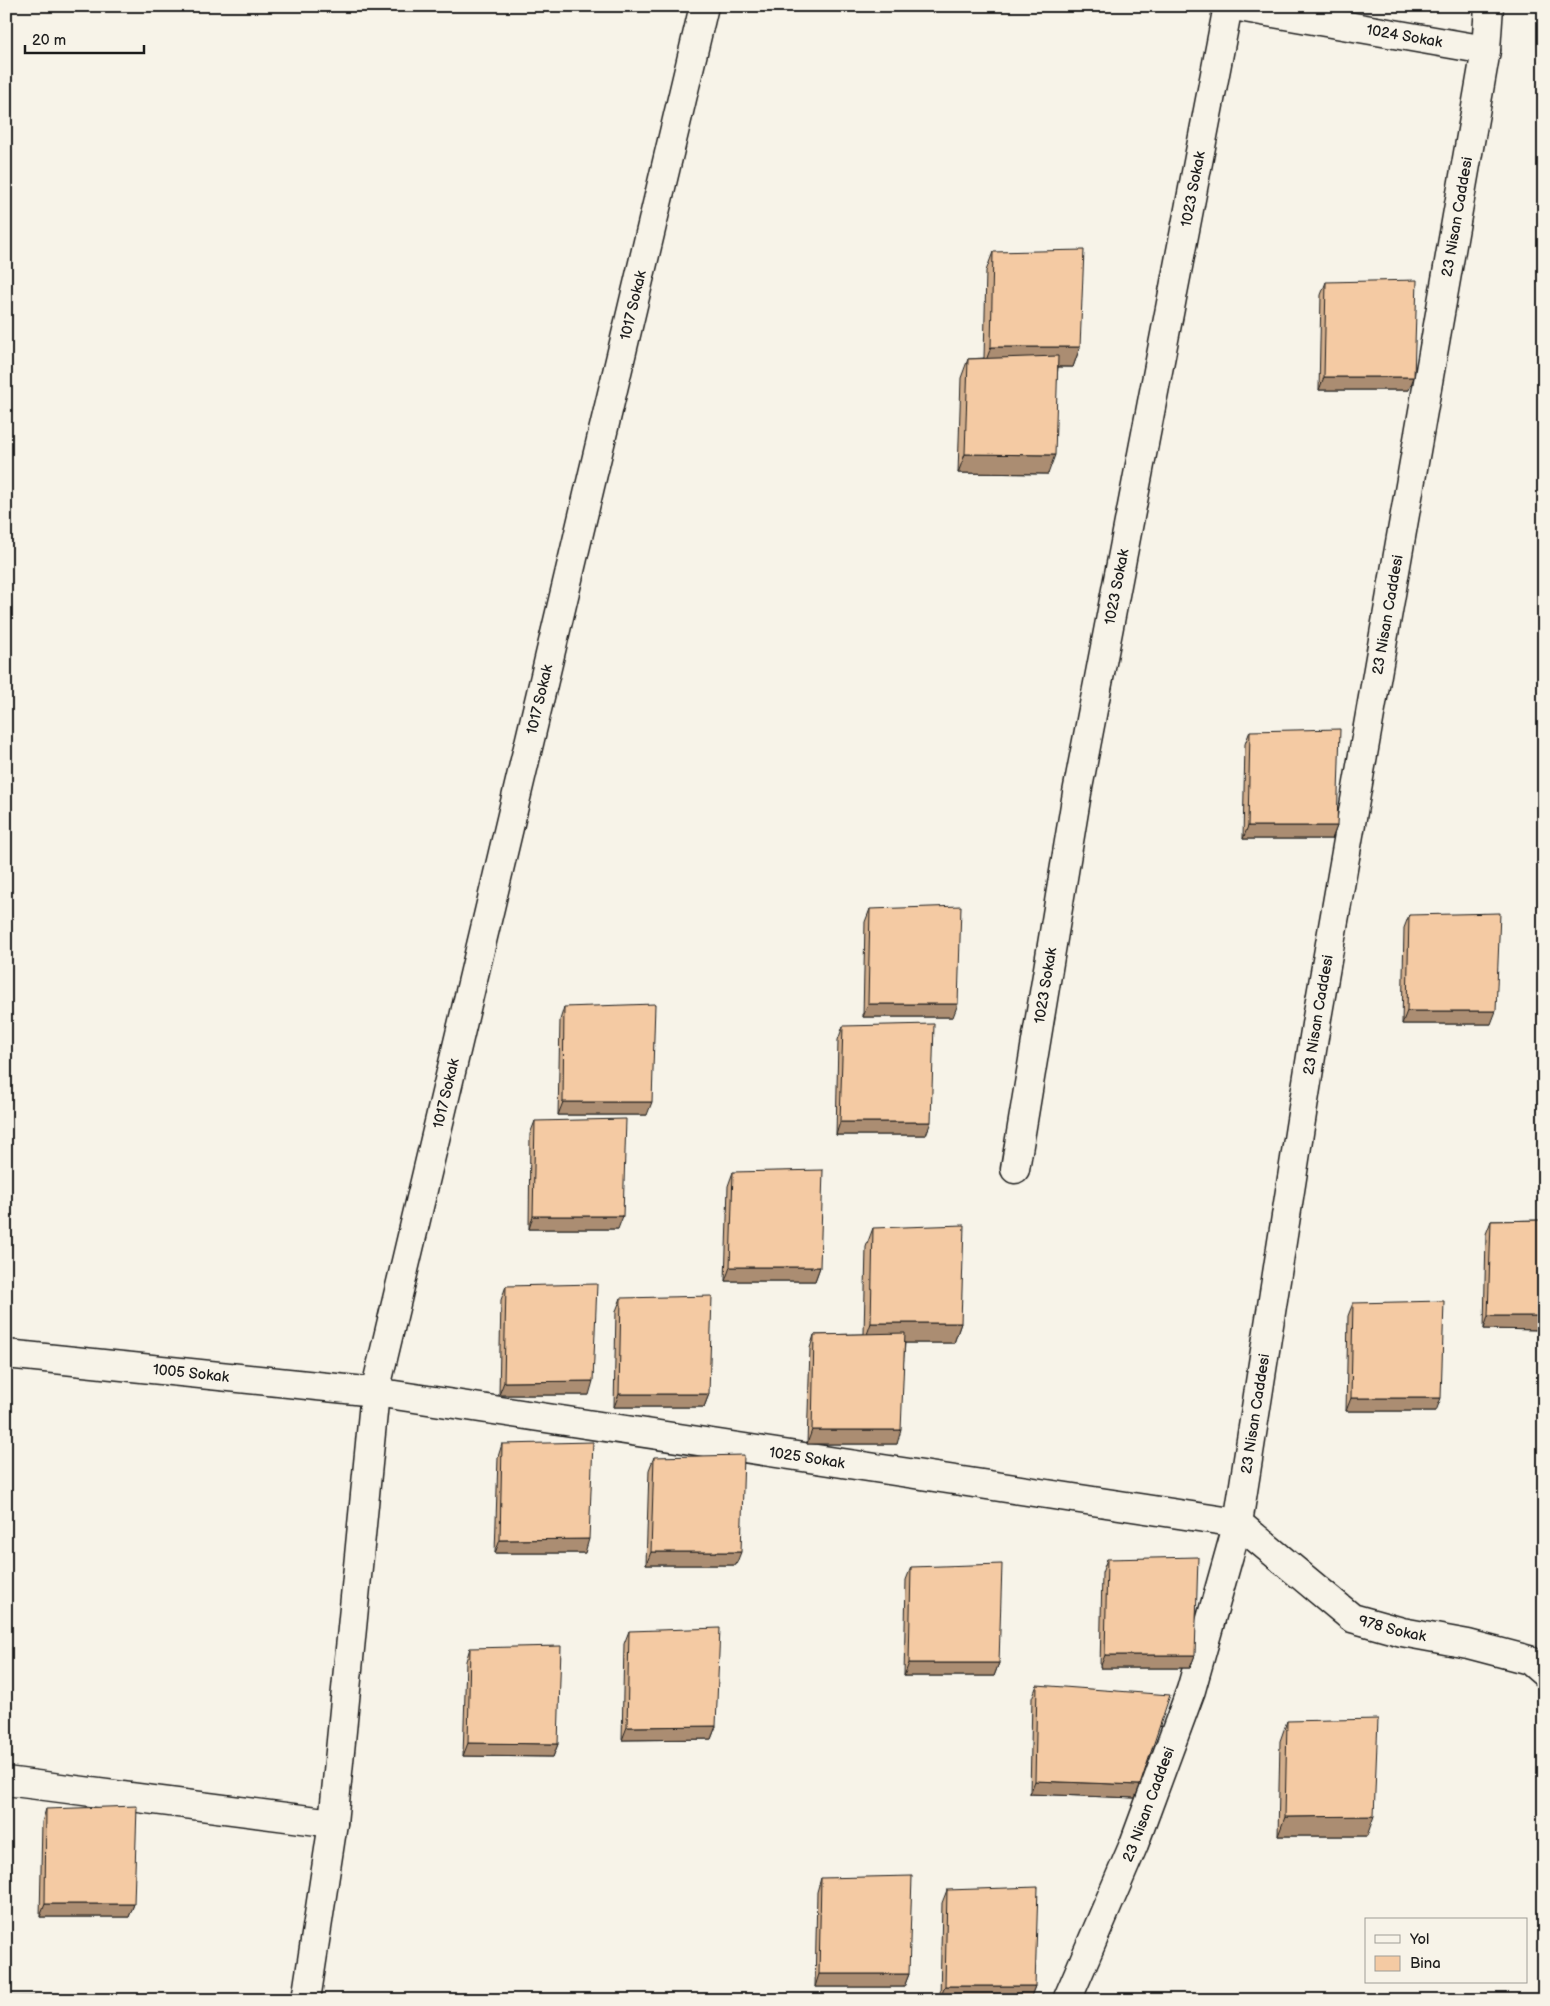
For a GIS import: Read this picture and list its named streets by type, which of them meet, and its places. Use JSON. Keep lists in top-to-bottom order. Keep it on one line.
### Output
{"streets":{"street":["1024 Sokak","1023 Sokak","23 Nisan Caddesi","1017 Sokak","1005 Sokak","1025 Sokak","978 Sokak"]},"crossings":[["1024 Sokak","23 Nisan Caddesi"],["23 Nisan Caddesi","1025 Sokak"],["23 Nisan Caddesi","978 Sokak"],["1017 Sokak","1005 Sokak"],["1017 Sokak","1025 Sokak"],["1005 Sokak","1025 Sokak"],["1025 Sokak","978 Sokak"]],"legend":["Yol","Bina"],"scale_bar":"20 m"}
